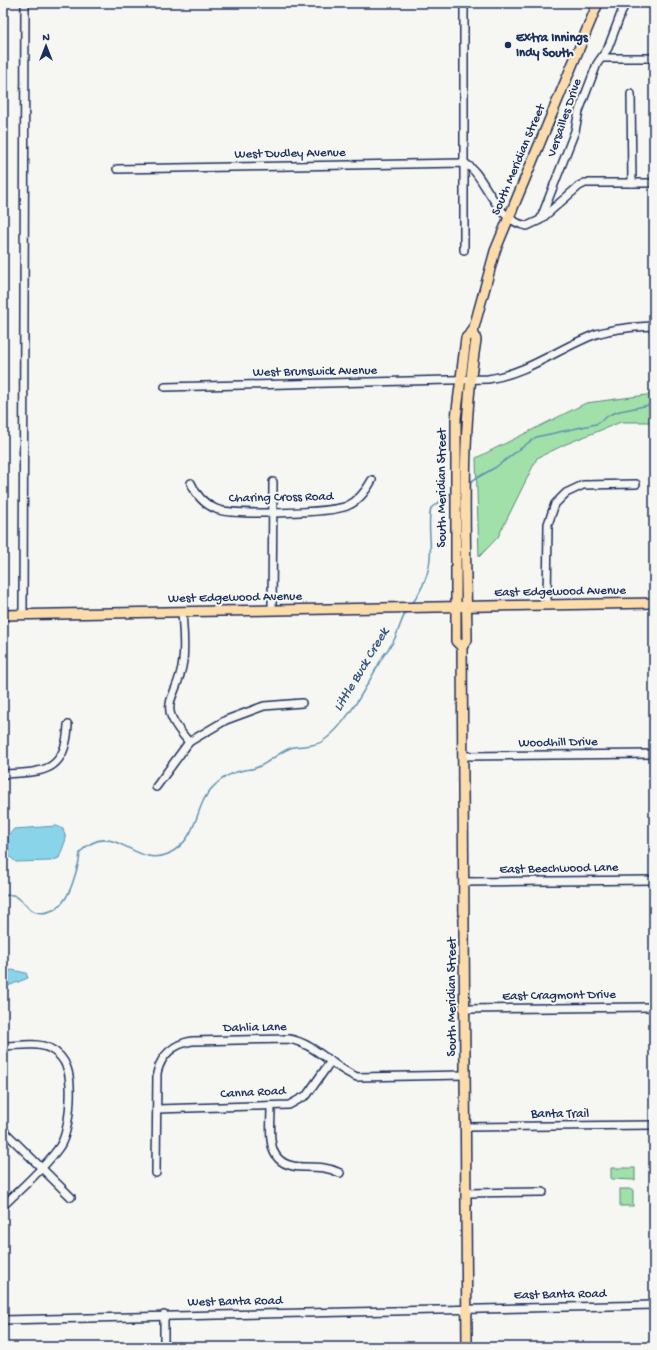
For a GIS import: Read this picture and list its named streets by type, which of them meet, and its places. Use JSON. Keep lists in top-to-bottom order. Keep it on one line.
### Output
{"streets":{"main road":["South Meridian Street","East Edgewood Avenue","West Edgewood Avenue"],"street":["Versailles Drive","West Dudley Avenue","West Brunswick Avenue","Charing Cross Road","Woodhill Drive","East Beechwood Lane","East Cragmont Drive","Dahlia Lane","Canna Road","Banta Trail","East Banta Road","West Banta Road"]},"crossings":[["South Meridian Street","West Brunswick Avenue"],["South Meridian Street","East Edgewood Avenue"],["South Meridian Street","West Edgewood Avenue"],["South Meridian Street","Woodhill Drive"],["South Meridian Street","East Beechwood Lane"],["South Meridian Street","East Cragmont Drive"],["South Meridian Street","Dahlia Lane"],["South Meridian Street","Banta Trail"],["South Meridian Street","East Banta Road"],["South Meridian Street","West Banta Road"],["East Edgewood Avenue","West Edgewood Avenue"],["Dahlia Lane","Canna Road"],["East Banta Road","West Banta Road"]],"water":["Little Buck Creek"],"places":["Extra Innings Indy South"],"north":"top"}
